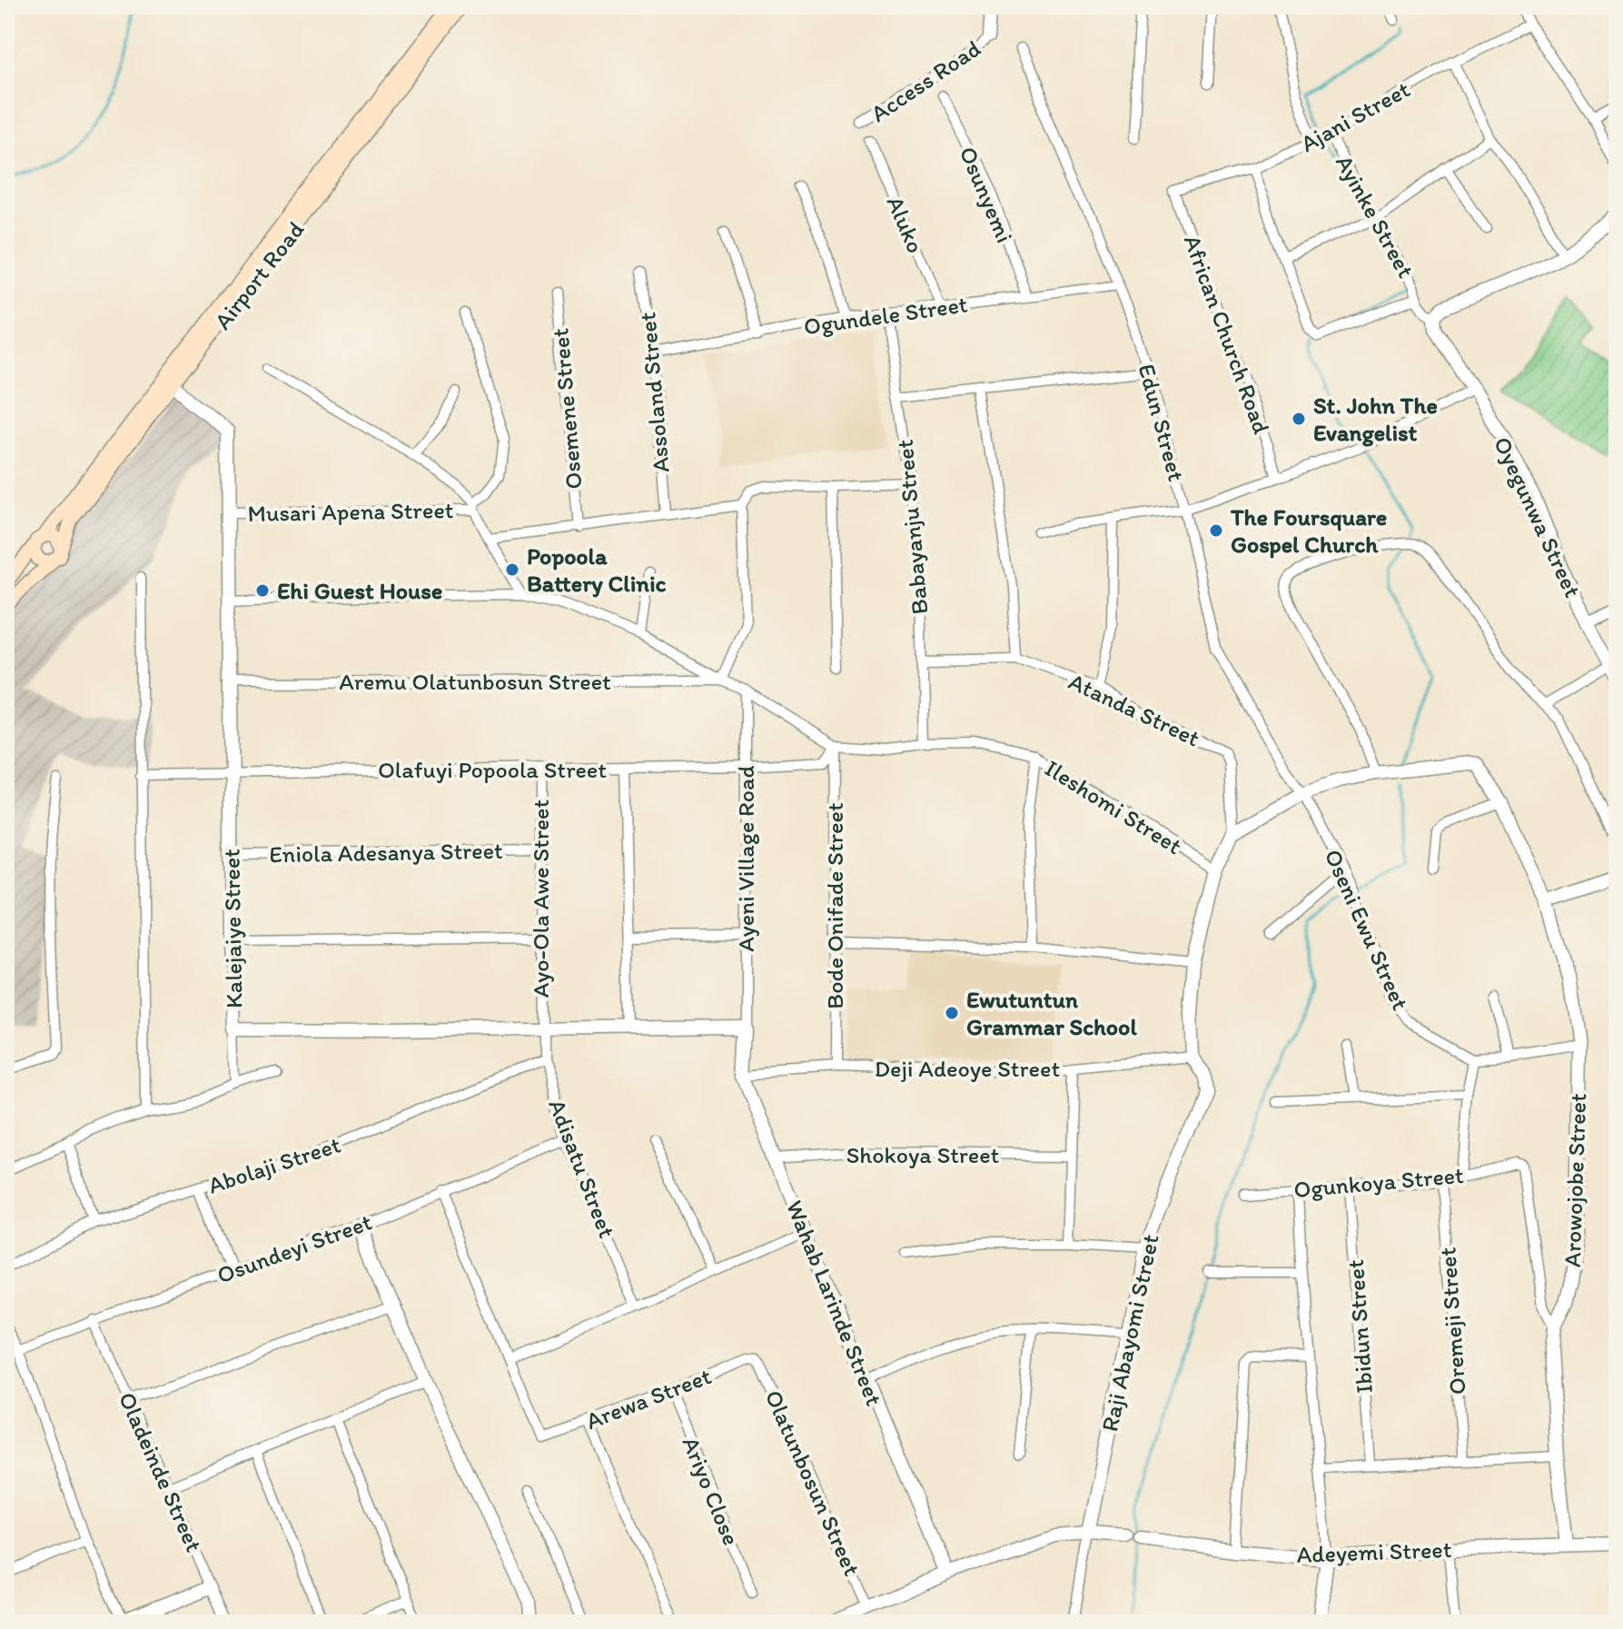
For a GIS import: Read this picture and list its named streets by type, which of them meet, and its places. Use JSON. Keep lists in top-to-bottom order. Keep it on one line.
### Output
{"streets":{"main road":["Airport Road"],"street":["Access Road","Ajani Street","Osunyemi","Ayinke Street","Aluko","Ogundele Street","African Church Road","Assoland Street","Osemene Street","Edun Street","Musari Apena Street","Oyegunwa Street","Babayanju Street","Aremu Olatunbosun Street","Atanda Street","Olafuyi Popoola Street","Ileshomi Street","Eniola Adesanya Street","Ayeni Village Road","Ayo-Ola Awe Street","Bode Onifade Street","Kalejaiye Street","Oseni Ewu Street","Deji Adeoye Street","Shokoya Street","Abolaji Street","Adisatu Street","Arowojobe Street","Ogunkoya Street","Osundeyi Street","Wahab Larinde Street","Oremeji Street","Ibidun Street","Raji Abayomi Street","Arewa Street","Oladeinde Street","Olatunbosun Street","Ariyo Close","Adeyemi Street"]},"crossings":[["Ajani Street","Ayinke Street"],["Ajani Street","African Church Road"],["Osunyemi","Ogundele Street"],["Aluko","Ogundele Street"],["Airport Road","Kalejaiye Street"],["Ogundele Street","Assoland Street"],["Ogundele Street","Edun Street"],["Ogundele Street","Babayanju Street"],["Edun Street","Oseni Ewu Street"],["Musari Apena Street","Kalejaiye Street"],["Babayanju Street","Atanda Street"],["Babayanju Street","Ileshomi Street"],["Aremu Olatunbosun Street","Kalejaiye Street"],["Olafuyi Popoola Street","Ileshomi Street"],["Olafuyi Popoola Street","Ayeni Village Road"],["Olafuyi Popoola Street","Ayo-Ola Awe Street"],["Olafuyi Popoola Street","Bode Onifade Street"],["Olafuyi Popoola Street","Kalejaiye Street"],["Ileshomi Street","Bode Onifade Street"],["Eniola Adesanya Street","Ayo-Ola Awe Street"],["Eniola Adesanya Street","Kalejaiye Street"],["Ayeni Village Road","Kalejaiye Street"],["Ayeni Village Road","Wahab Larinde Street"],["Ayo-Ola Awe Street","Kalejaiye Street"],["Ayo-Ola Awe Street","Adisatu Street"],["Bode Onifade Street","Deji Adeoye Street"],["Kalejaiye Street","Adisatu Street"],["Kalejaiye Street","Wahab Larinde Street"],["Deji Adeoye Street","Wahab Larinde Street"],["Deji Adeoye Street","Raji Abayomi Street"],["Shokoya Street","Wahab Larinde Street"],["Abolaji Street","Adisatu Street"],["Adisatu Street","Osundeyi Street"],["Arowojobe Street","Ogunkoya Street"],["Arowojobe Street","Adeyemi Street"],["Ogunkoya Street","Oremeji Street"],["Ogunkoya Street","Ibidun Street"],["Osundeyi Street","Oladeinde Street"],["Wahab Larinde Street","Adeyemi Street"],["Raji Abayomi Street","Adeyemi Street"],["Arewa Street","Olatunbosun Street"],["Arewa Street","Ariyo Close"],["Olatunbosun Street","Adeyemi Street"]],"places":["St. John The Evangelist","The Foursquare Gospel Church","Popoola Battery Clinic","Ehi Guest House","Ewutuntun Grammar School"]}
